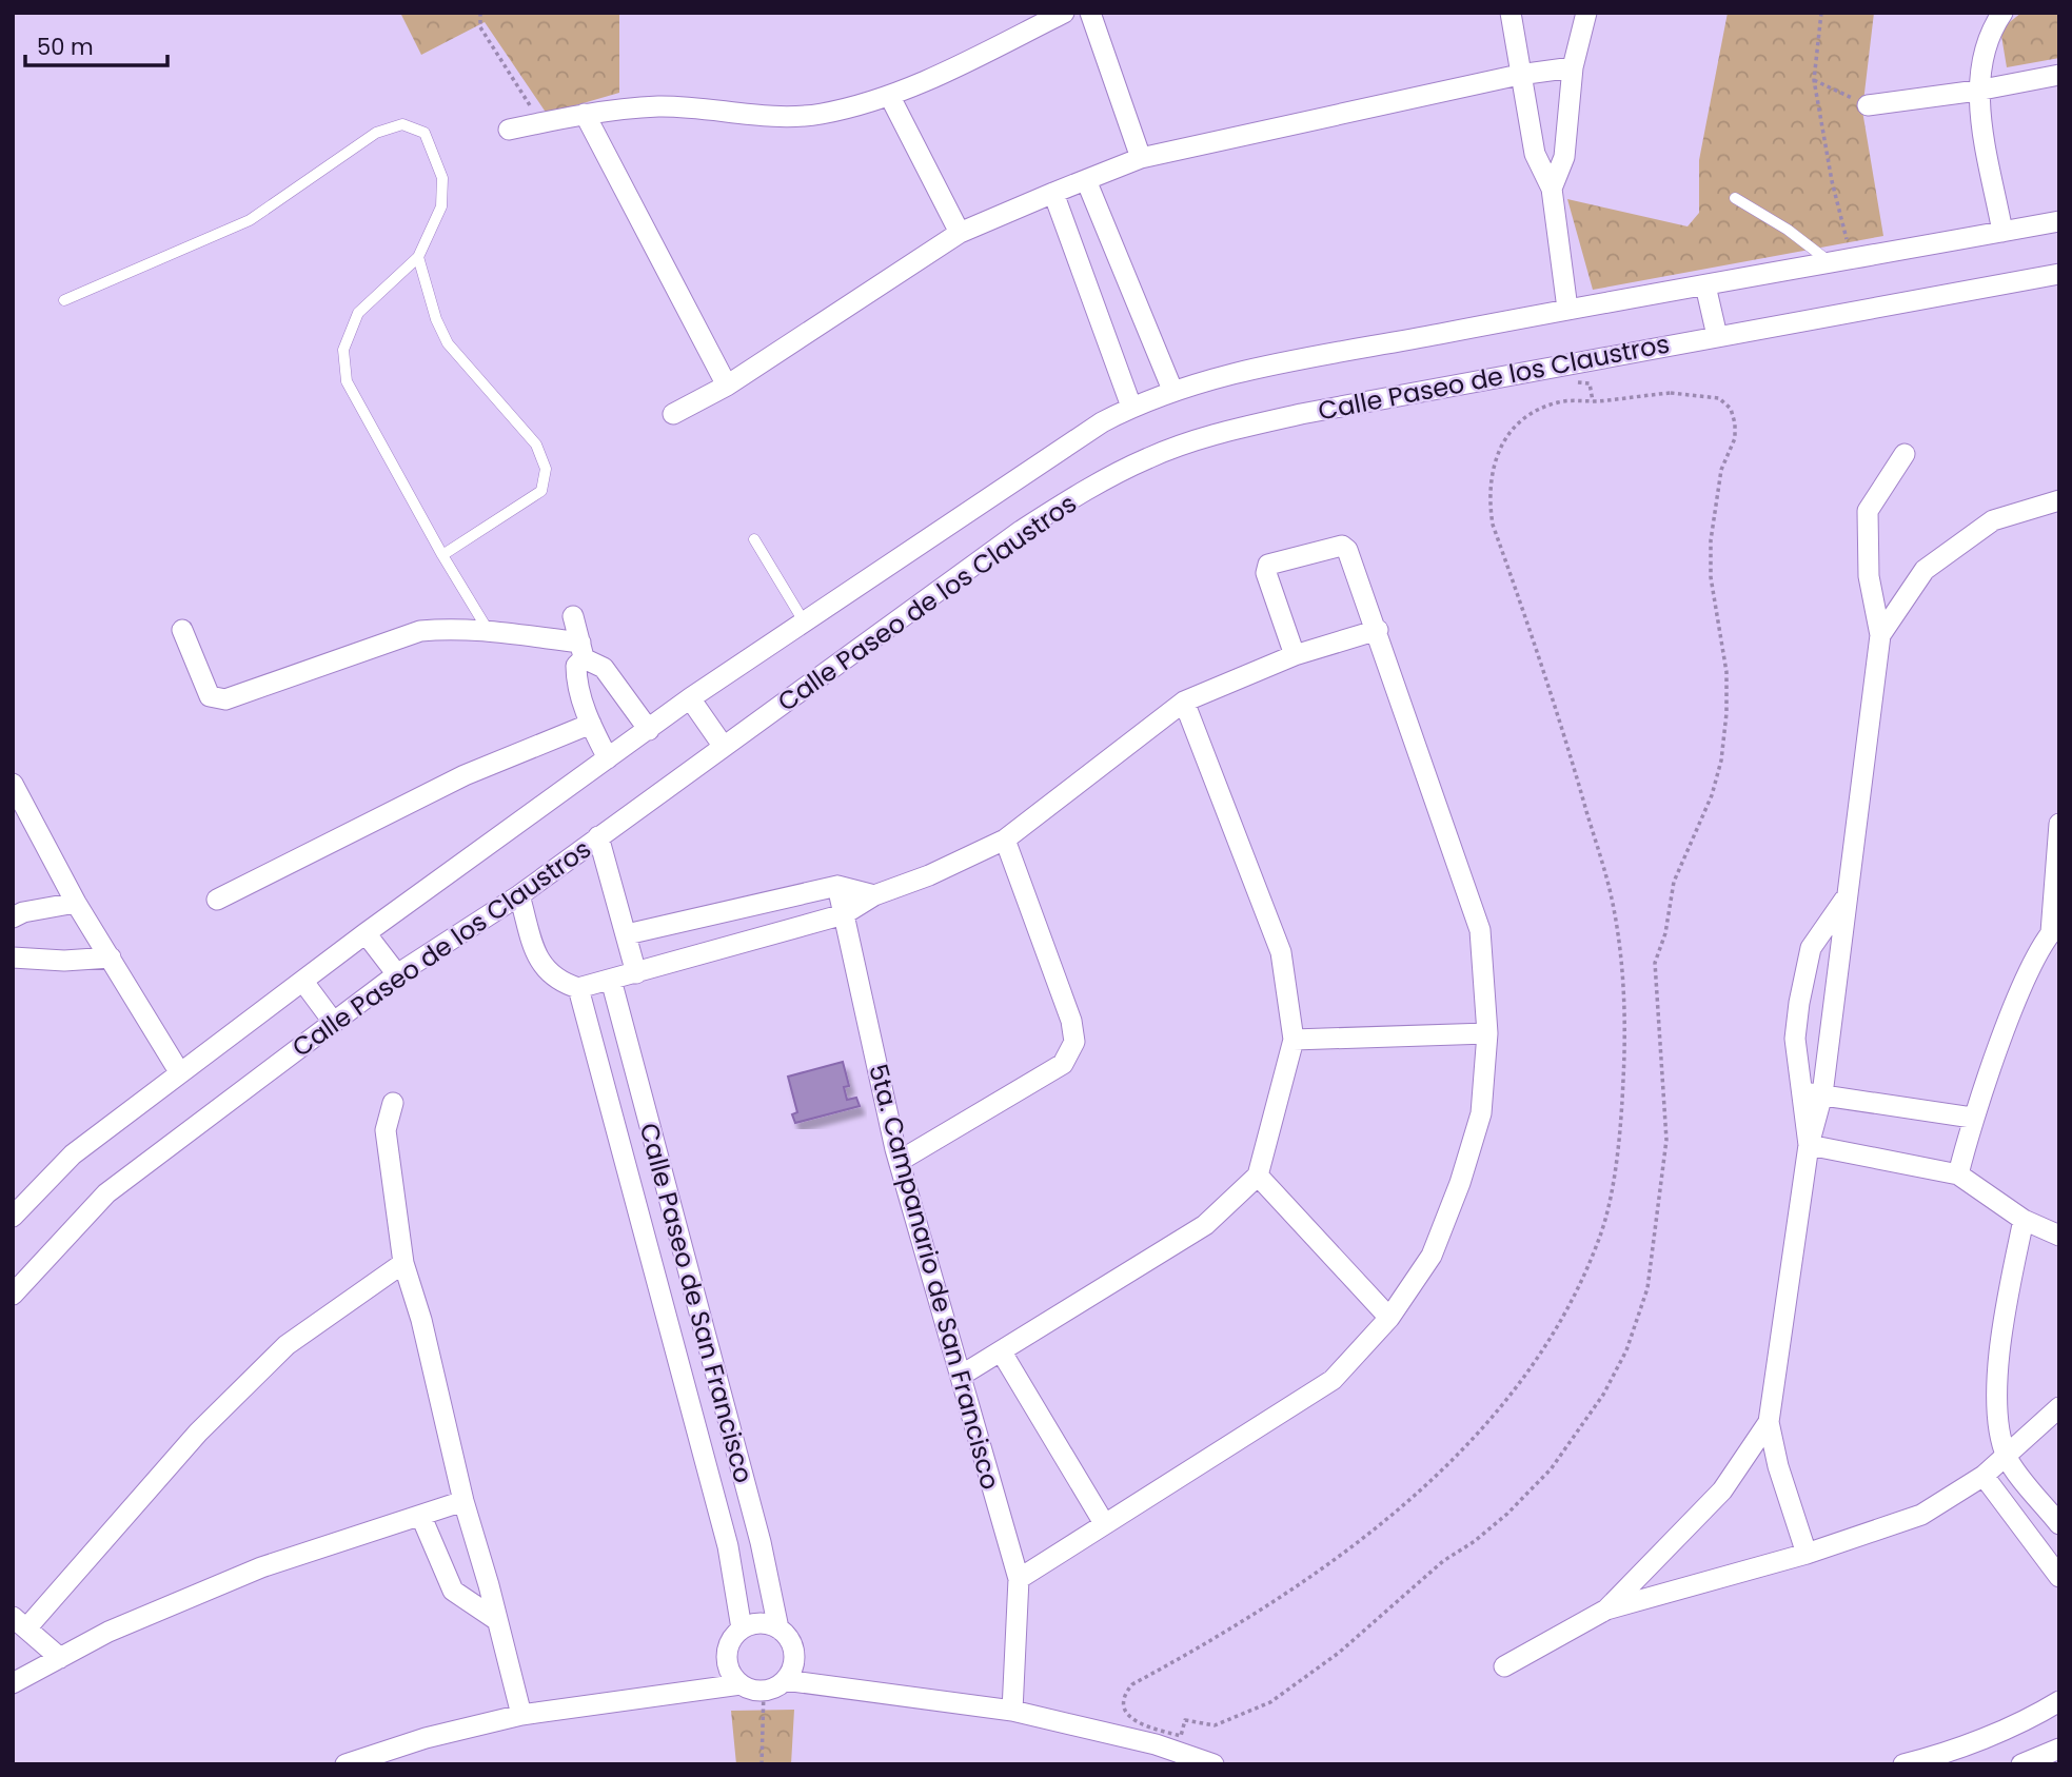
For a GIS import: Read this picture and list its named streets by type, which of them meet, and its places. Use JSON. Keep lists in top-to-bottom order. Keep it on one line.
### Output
{"streets":{"street":["Calle Paseo de los Claustros","5ta. Campanario de San Francisco","Calle Paseo de San Francisco"]},"scale_bar":"50 m"}
